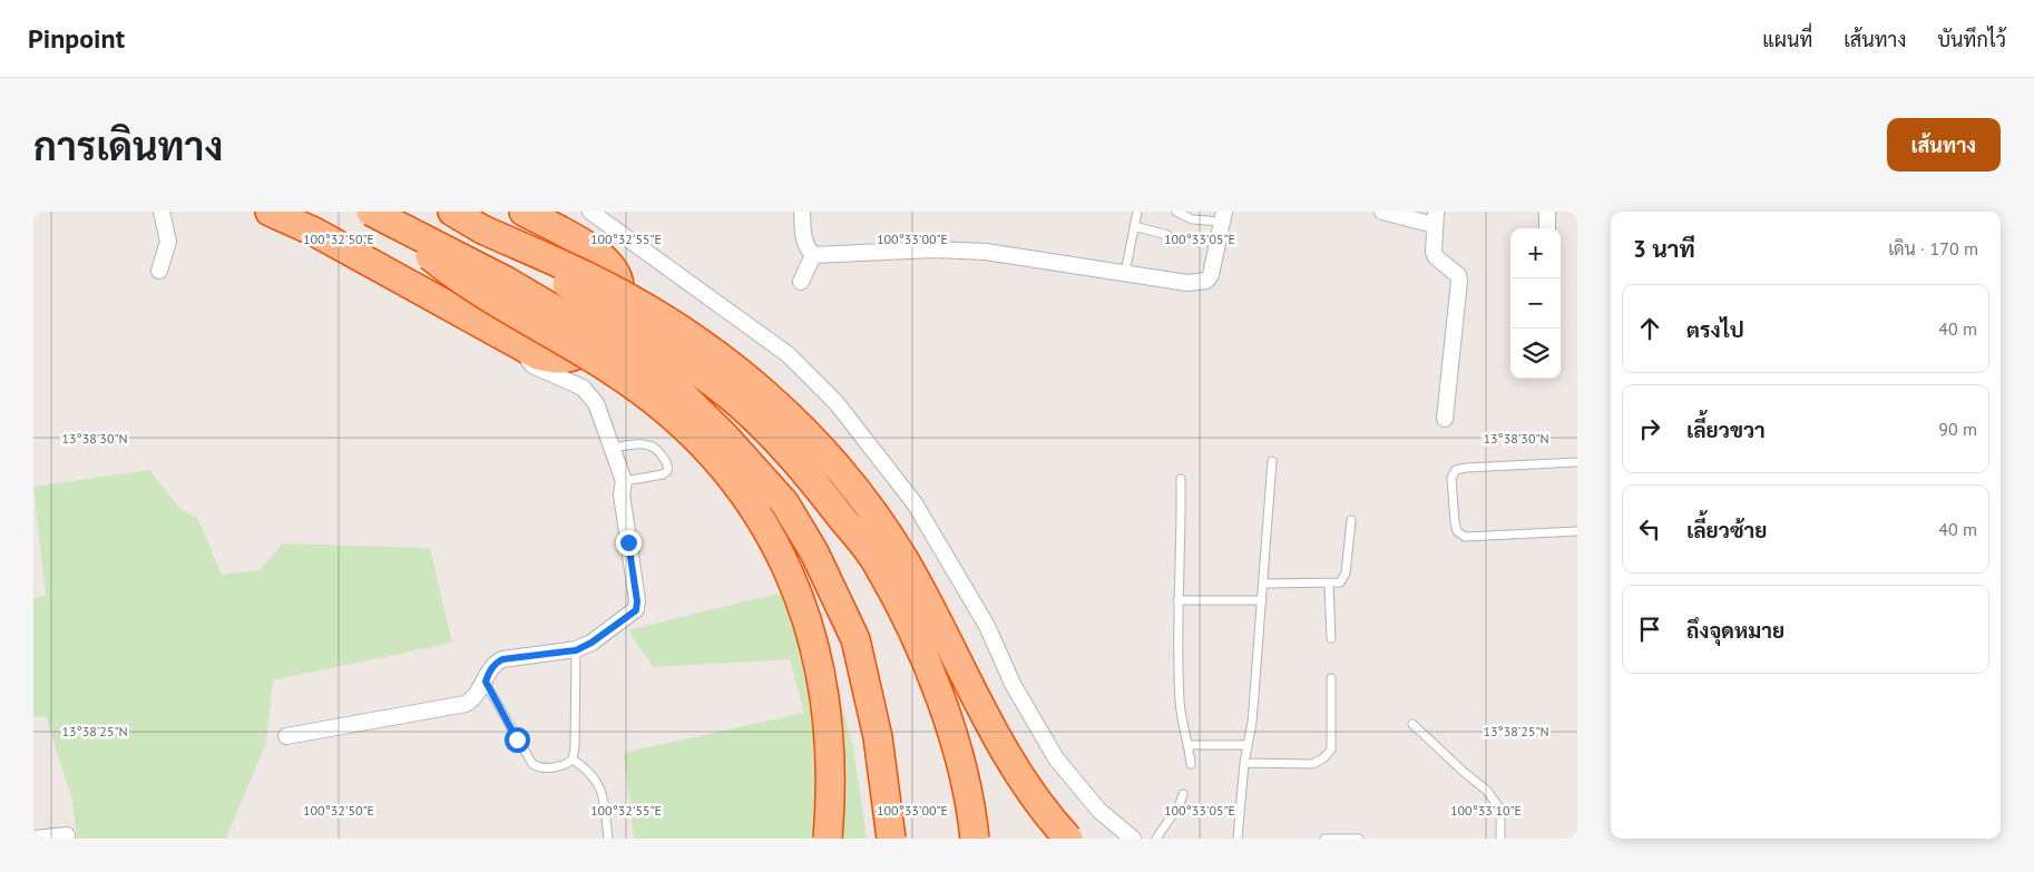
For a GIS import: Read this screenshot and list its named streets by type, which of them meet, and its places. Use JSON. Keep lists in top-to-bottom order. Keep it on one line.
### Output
{"page":{"header":"Pinpoint","nav":["แผนที่","เส้นทาง","บันทึกไว้"],"buttons":"เส้นทาง","title":"การเดินทาง","heading":["3 นาที","เดิน · 170 m"],"map_buttons":["+","−"],"list":[["ตรงไป","40 m"],["เลี้ยวขวา","90 m"],["เลี้ยวซ้าย","40 m"],"ถึงจุดหมาย"]},"coordinates":["100°32'50\"E","100°32'55\"E","100°33'00\"E","100°33'05\"E","13°38'30\"N","13°38'25\"N","100°33'10\"E"]}
